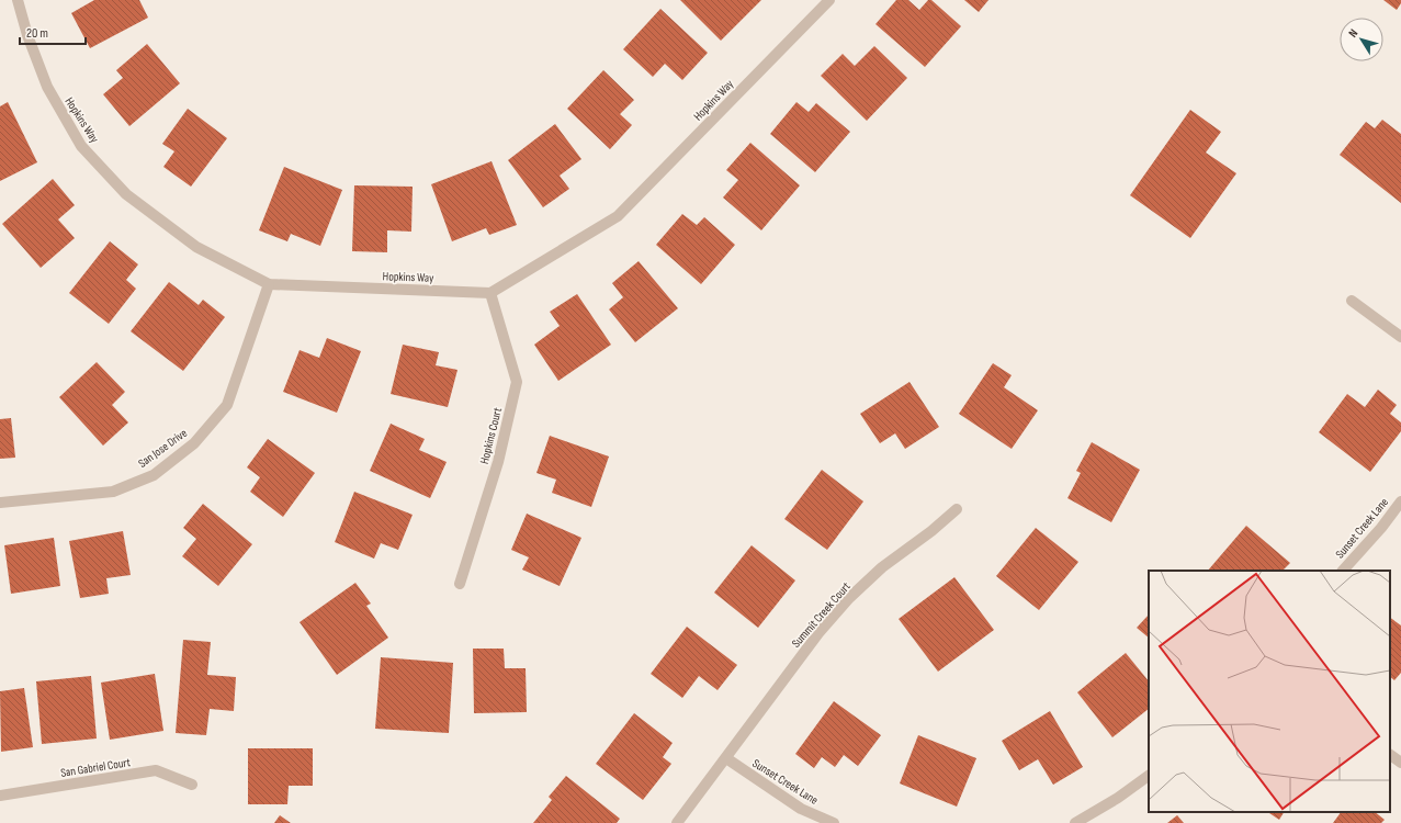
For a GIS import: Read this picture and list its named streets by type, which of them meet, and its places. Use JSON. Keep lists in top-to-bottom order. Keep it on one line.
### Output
{"streets":{"street":["Hopkins Way","Hopkins Court","San Jose Drive","Sunset Creek Lane","Summit Creek Court","San Gabriel Court"]},"crossings":[["Hopkins Way","Hopkins Court"],["Hopkins Way","San Jose Drive"],["Sunset Creek Lane","Summit Creek Court"]],"scale_bar":"20 m","north":"top left"}
